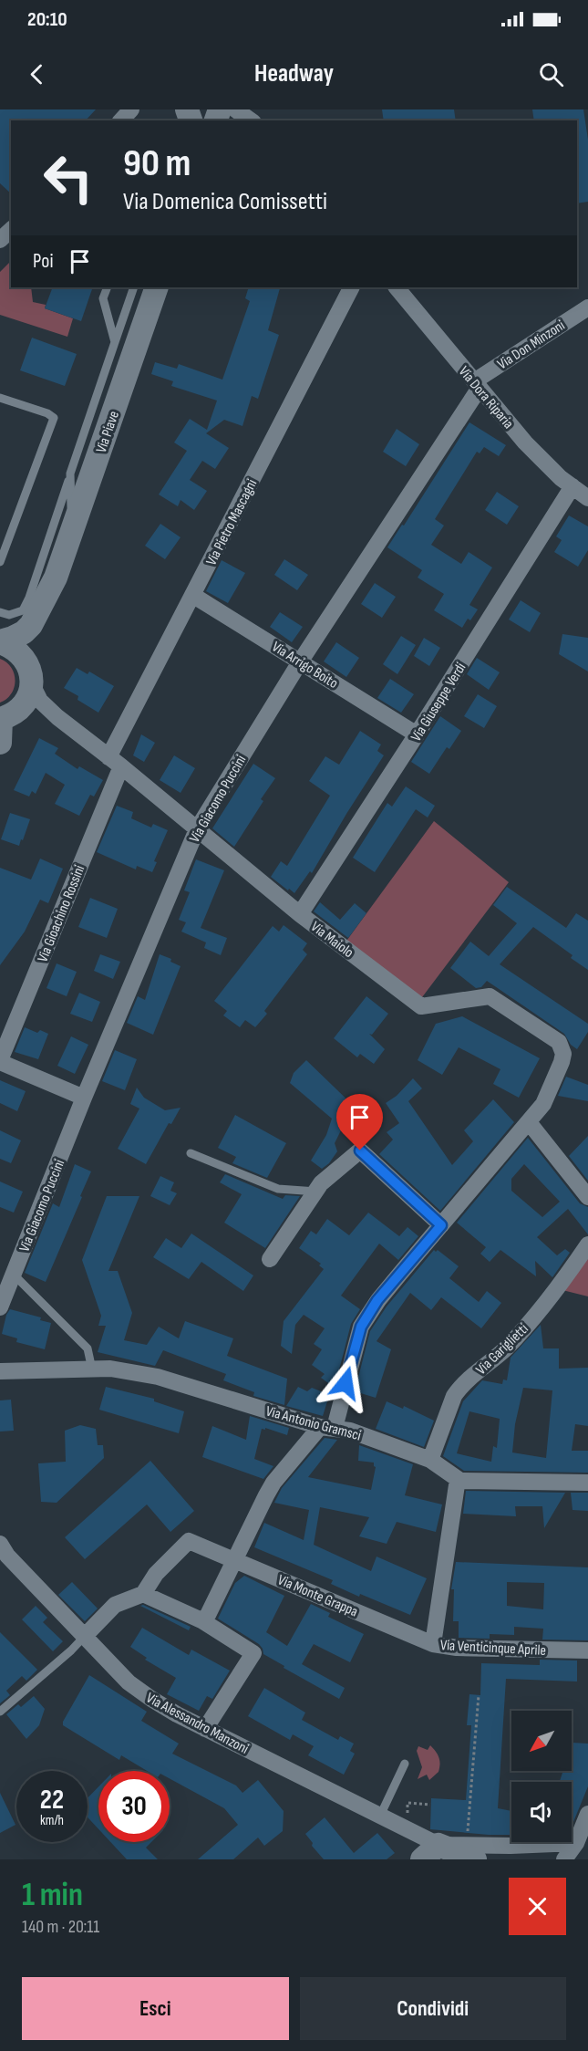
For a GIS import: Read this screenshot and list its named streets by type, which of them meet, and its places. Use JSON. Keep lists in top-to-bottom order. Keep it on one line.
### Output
{"streets":{"main road":["Via Piave"],"street":["Via Don Minzoni","Via Dora Riparia","Via Pietro Mascagni","Via Arrigo Boito","Via Giuseppe Verdi","Via Giacomo Puccini","Via Gioachino Rossini","Via Maiolo","Via Gariglietti","Via Antonio Gramsci","Via Monte Grappa","Via Venticinque Aprile","Via Alessandro Manzoni"]},"crossings":[["Via Don Minzoni","Via Dora Riparia"],["Via Don Minzoni","Via Giacomo Puccini"],["Via Dora Riparia","Via Giuseppe Verdi"],["Via Dora Riparia","Via Giacomo Puccini"],["Via Pietro Mascagni","Via Arrigo Boito"],["Via Pietro Mascagni","Via Gioachino Rossini"],["Via Pietro Mascagni","Via Maiolo"],["Via Arrigo Boito","Via Giuseppe Verdi"],["Via Arrigo Boito","Via Giacomo Puccini"],["Via Giuseppe Verdi","Via Maiolo"],["Via Giacomo Puccini","Via Maiolo"],["Via Gioachino Rossini","Via Maiolo"],["Via Maiolo","Via Antonio Gramsci"],["Via Gariglietti","Via Antonio Gramsci"],["Via Monte Grappa","Via Venticinque Aprile"]],"north":"bottom left","page":{"status":"20:10","header":"Headway","turn":["90 m","Via Domenica Comissetti"],"then":"Poi","speed":"22 km/h","limit":"30","heading":["1 min","140 m · 20:11"],"buttons":["Esci","Condividi"]}}
